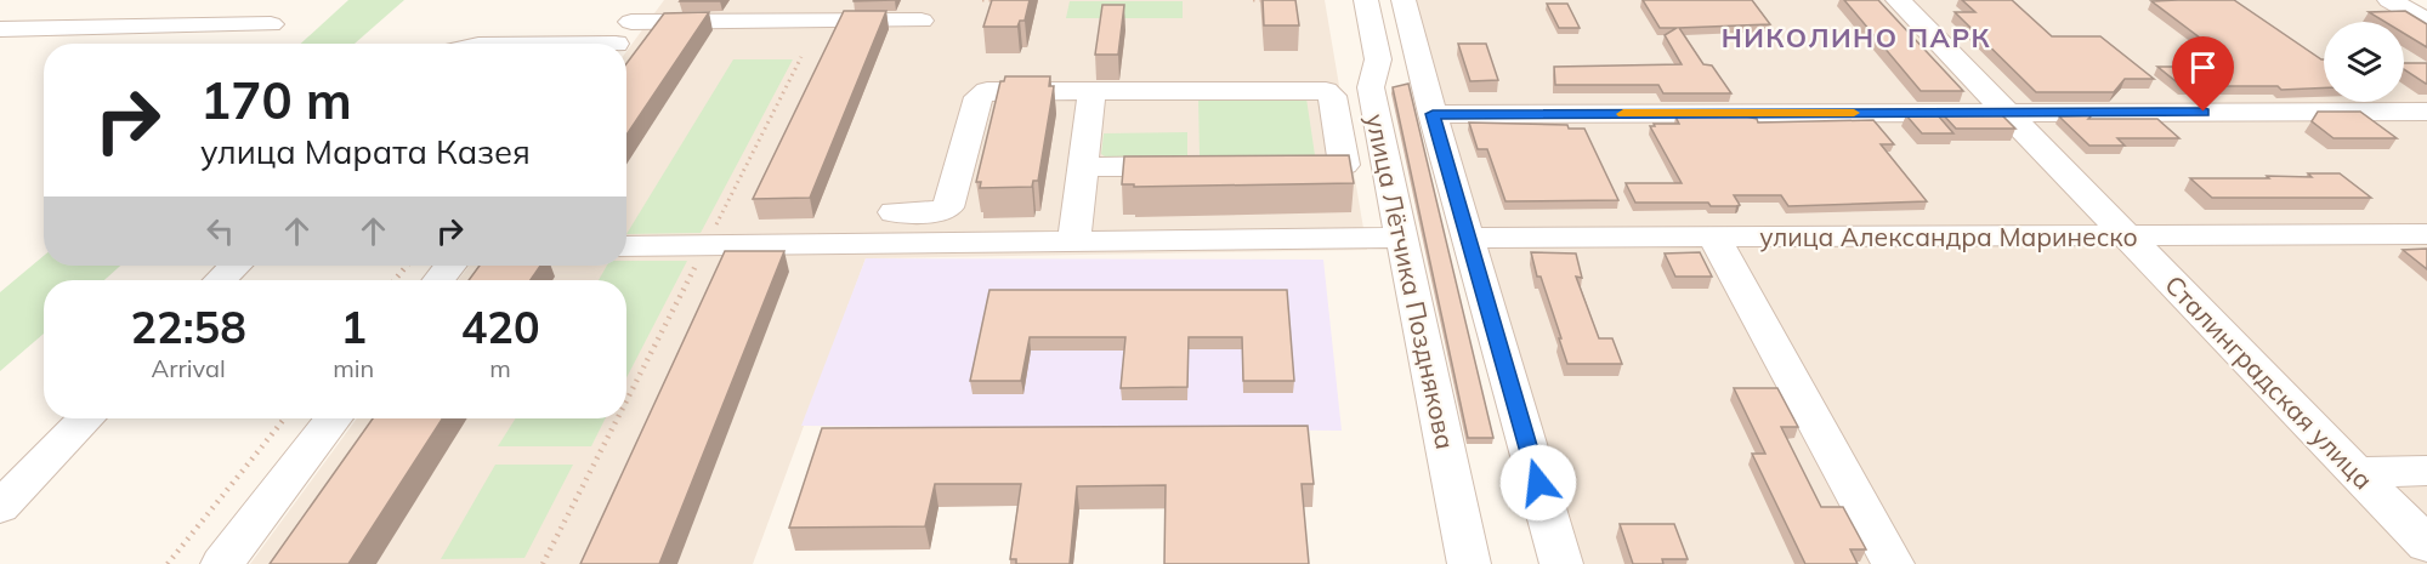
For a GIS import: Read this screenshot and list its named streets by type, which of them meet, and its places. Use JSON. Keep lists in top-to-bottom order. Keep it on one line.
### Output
{"streets":{"street":["улица Александра Маринеско","улица Лётчика Позднякова","Сталинградская улица"]},"crossings":[["улица Александра Маринеско","Сталинградская улица"]],"districts":["НИКОЛИНО ПАРК"],"page":{"turn":["170 m","улица Марата Казея"],"eta":["22:58","Arrival","1","min","420","m"]}}
